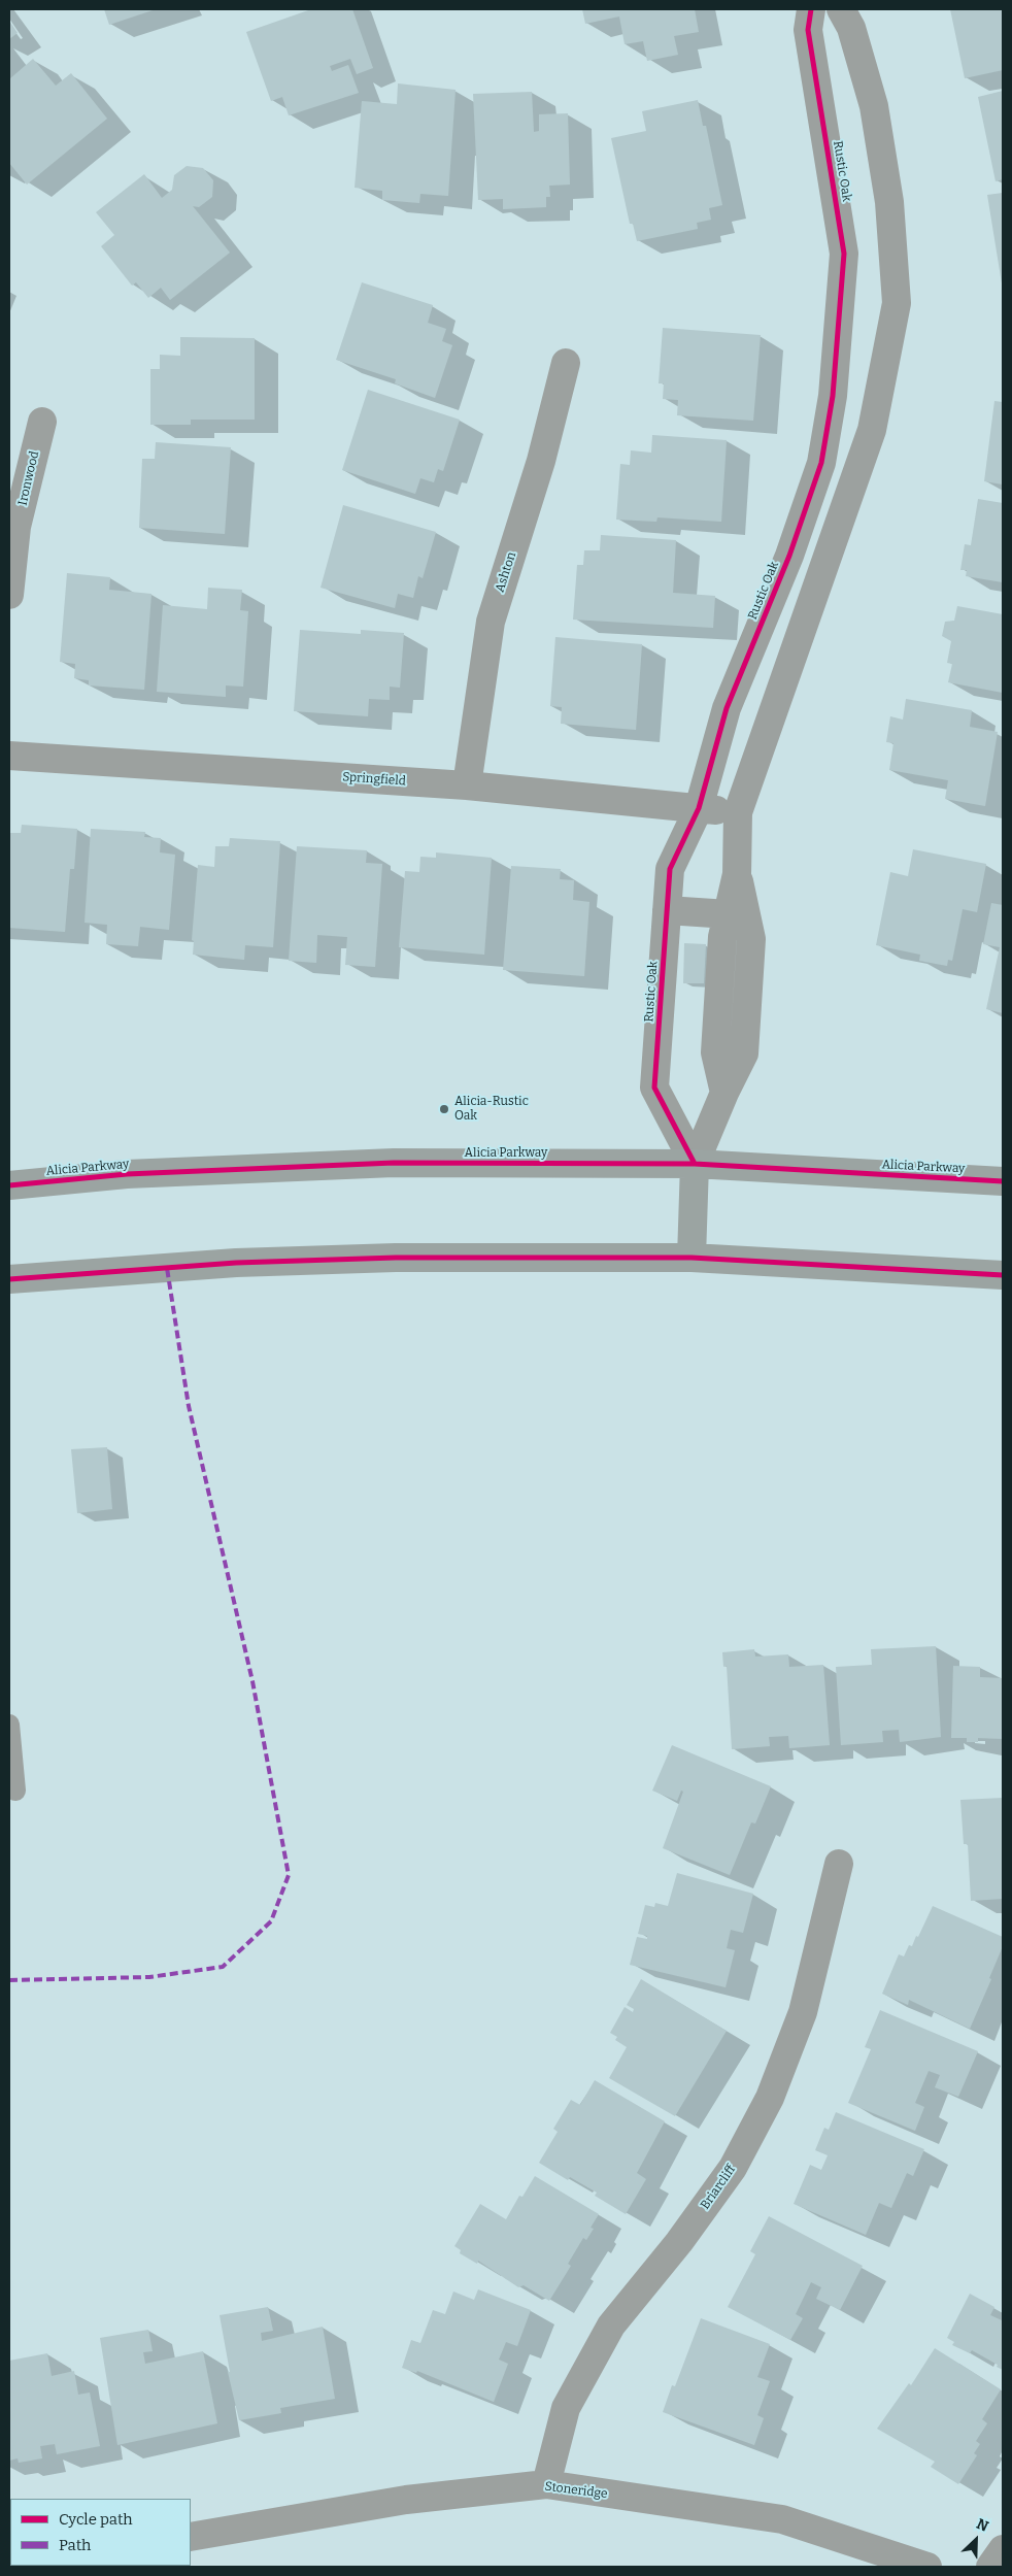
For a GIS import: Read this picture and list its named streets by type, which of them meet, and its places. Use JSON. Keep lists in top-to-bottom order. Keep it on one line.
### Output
{"streets":{"main road":["Alicia Parkway"],"street":["Rustic Oak","Ironwood","Ashton","Springfield","Briarcliff","Stoneridge"]},"crossings":[["Rustic Oak","Springfield"],["Rustic Oak","Alicia Parkway"],["Ashton","Springfield"],["Briarcliff","Stoneridge"]],"places":["Alicia-Rustic Oak"],"legend":["Cycle path","Path"],"north":"top right"}
